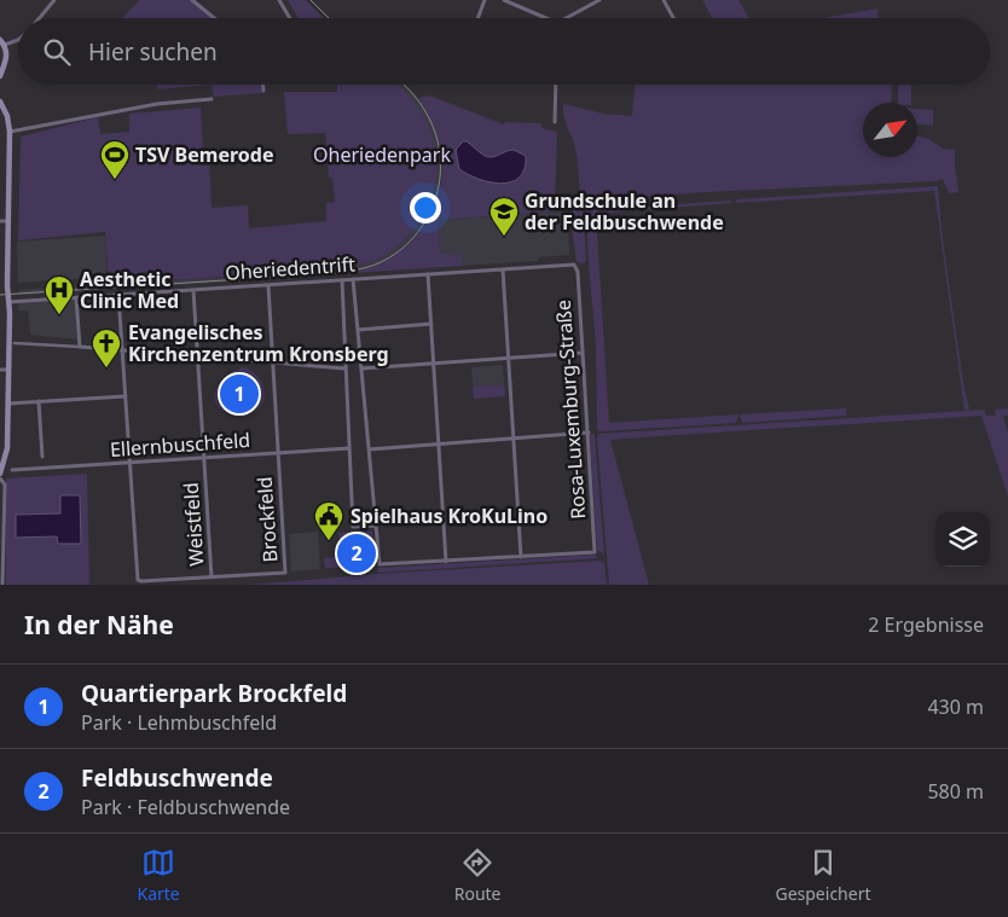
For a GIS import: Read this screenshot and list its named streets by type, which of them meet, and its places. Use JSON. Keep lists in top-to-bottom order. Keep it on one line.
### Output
{"streets":{"street":["Oheriedentrift","Rosa-Luxemburg-Straße","Ellernbuschfeld","Brockfeld","Weistfeld"]},"crossings":[["Oheriedentrift","Rosa-Luxemburg-Straße"],["Oheriedentrift","Brockfeld"],["Oheriedentrift","Weistfeld"],["Ellernbuschfeld","Brockfeld"],["Ellernbuschfeld","Weistfeld"],["Brockfeld","Weistfeld"]],"parks":["Oheriedenpark"],"places":{"sports":["TSV Bemerode"],"school or university":["Grundschule an der Feldbuschwende"],"hospital":["Aesthetic Clinic Med"],"church":["Evangelisches Kirchenzentrum Kronsberg"],"public building":["Spielhaus KroKuLino"]},"north":"top right","page":{"search":"Hier suchen","pins":["1","2"],"heading":["In der Nähe","2 Ergebnisse"],"list":[{"mark":"1","name":"Quartierpark Brockfeld","note":"Park · Lehmbuschfeld","value":"430 m"},{"mark":"2","name":"Feldbuschwende","note":"Park · Feldbuschwende","value":"580 m"}],"nav":["Karte","Route","Gespeichert"]}}
